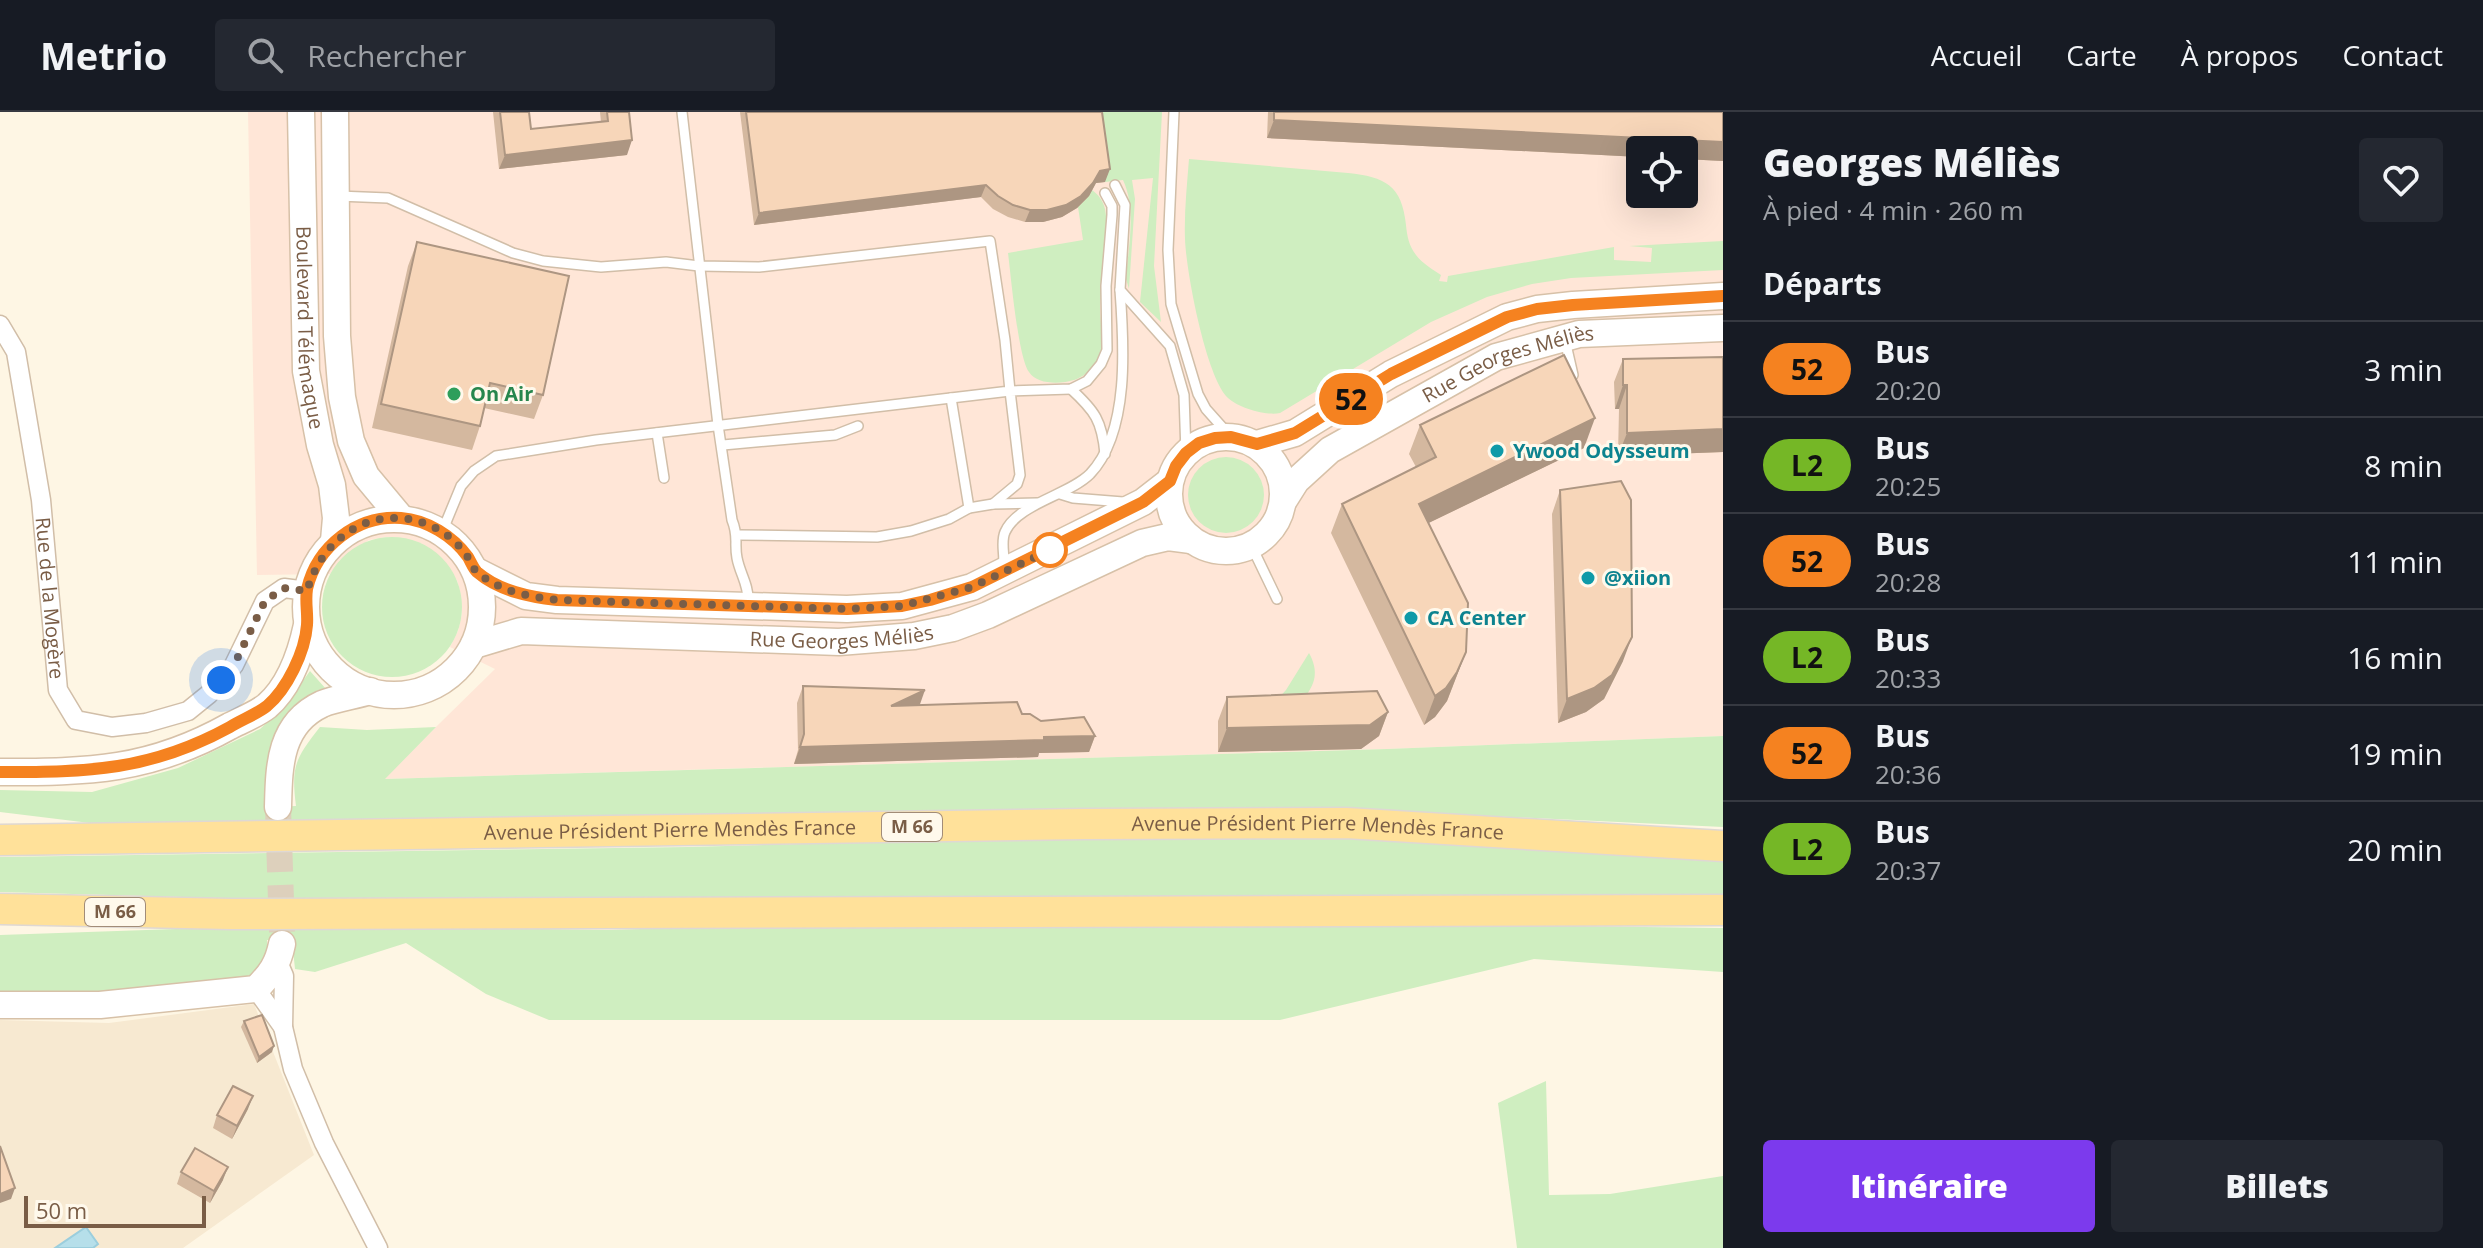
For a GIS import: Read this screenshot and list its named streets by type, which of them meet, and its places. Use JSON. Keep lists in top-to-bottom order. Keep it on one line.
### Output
{"streets":{"main road":["M 66","Avenue Président Pierre Mendès France"],"street":["Boulevard Télémaque","Rue Georges Méliès","Rue de la Mogère"]},"crossings":[["Boulevard Télémaque","Rue Georges Méliès"],["Boulevard Télémaque","Rue de la Mogère"],["Rue Georges Méliès","Rue de la Mogère"]],"places":["On Air","Ywood Odysseum","@xiion","CA Center"],"lines":["bus line 52"],"scale_bar":"50 m","page":{"header":"Metrio","search":"Rechercher","nav":["Accueil","Carte","À propos","Contact"],"on_map":"52","heading":[["Georges Méliès","À pied · 4 min · 260 m"],"Départs"],"list":[{"mark":"52","name":"Bus","note":"20:20","value":"3 min"},{"mark":"L2","name":"Bus","note":"20:25","value":"8 min"},{"mark":"52","name":"Bus","note":"20:28","value":"11 min"},{"mark":"L2","name":"Bus","note":"20:33","value":"16 min"},{"mark":"52","name":"Bus","note":"20:36","value":"19 min"},{"mark":"L2","name":"Bus","note":"20:37","value":"20 min"}],"buttons":["Itinéraire","Billets"],"scale":"50 m"}}
